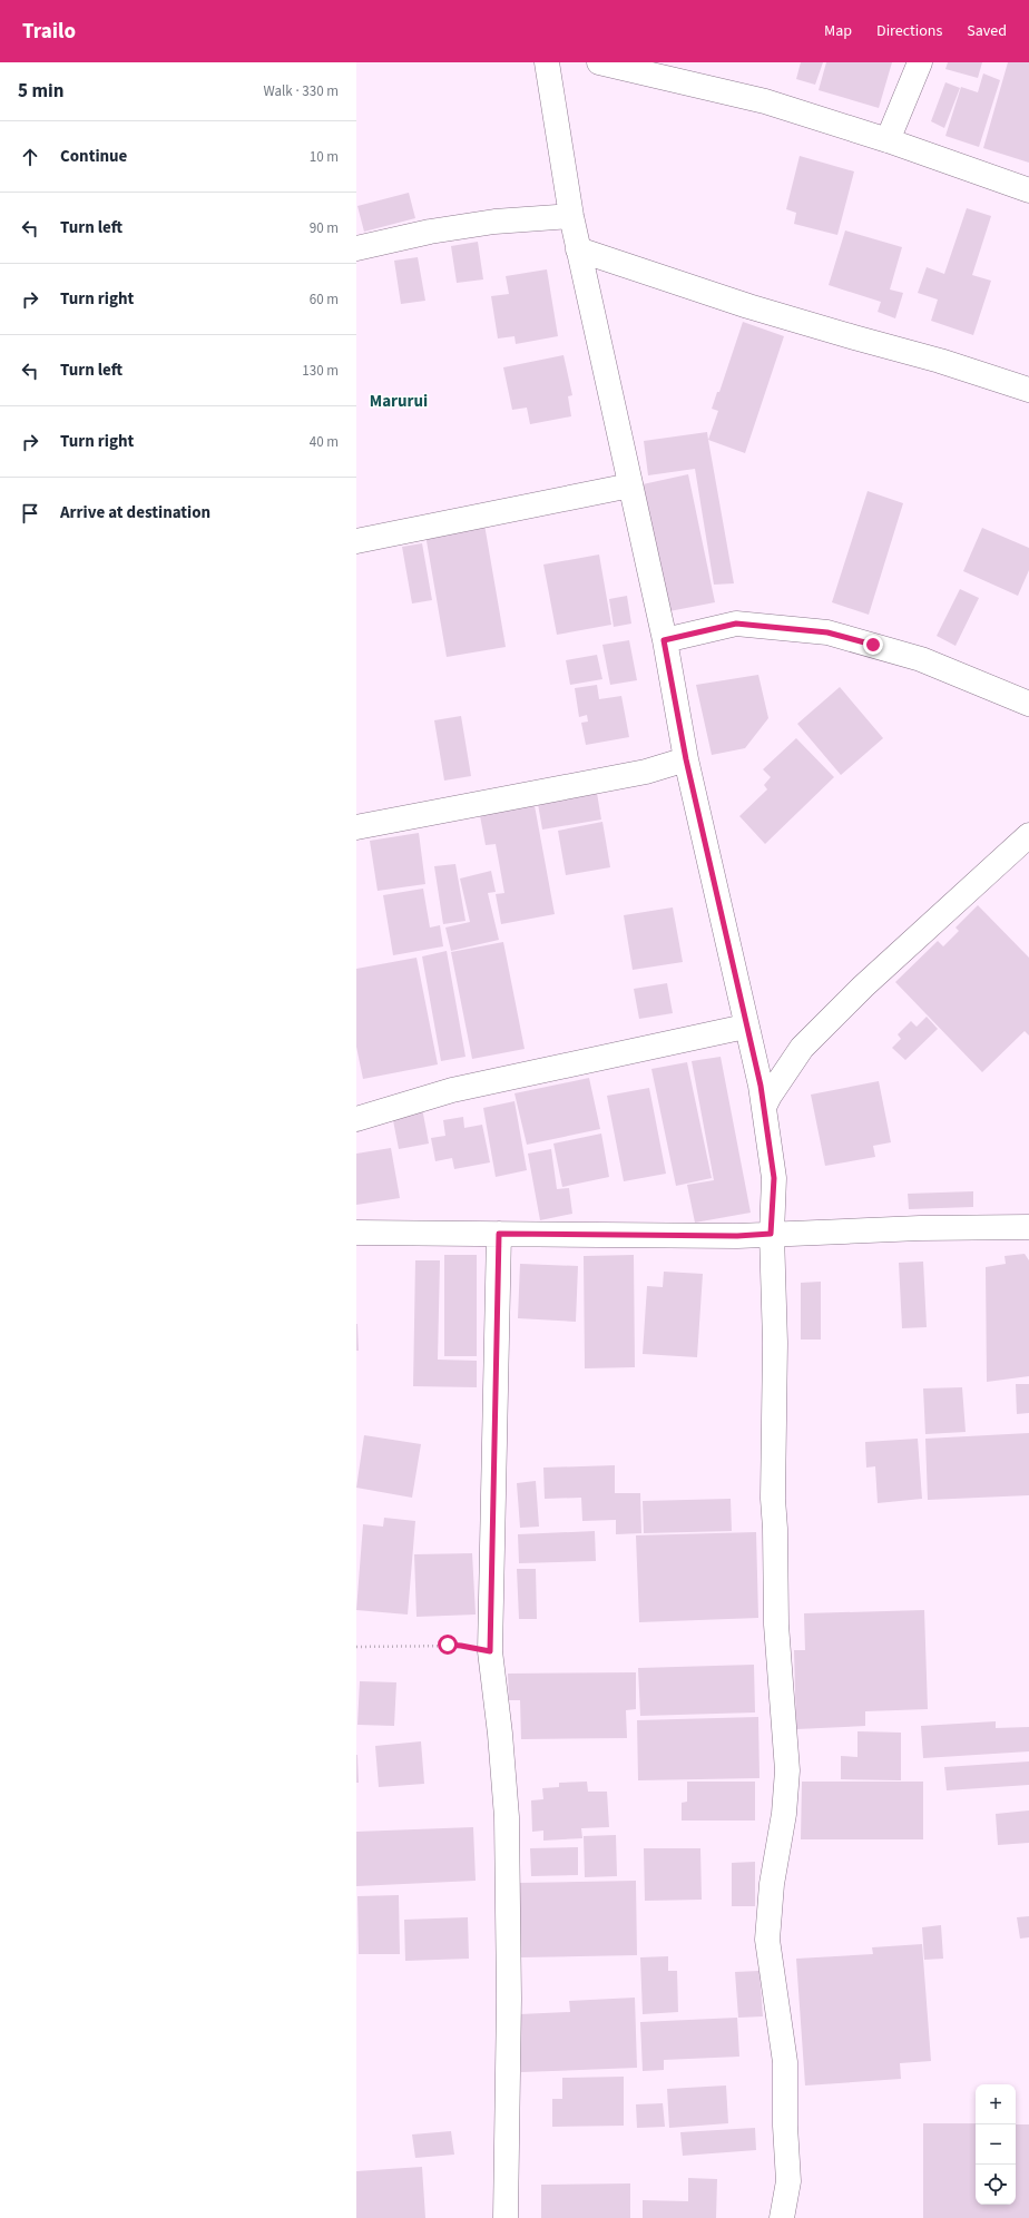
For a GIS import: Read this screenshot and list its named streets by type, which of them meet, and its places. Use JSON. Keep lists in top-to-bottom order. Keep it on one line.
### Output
{"districts":["Marurui"],"page":{"header":"Trailo","nav":["Map","Directions","Saved"],"heading":["5 min","Walk · 330 m"],"list":[["Continue","10 m"],["Turn left","90 m"],["Turn right","60 m"],["Turn left","130 m"],["Turn right","40 m"],"Arrive at destination"],"map_buttons":["+","−"]}}
